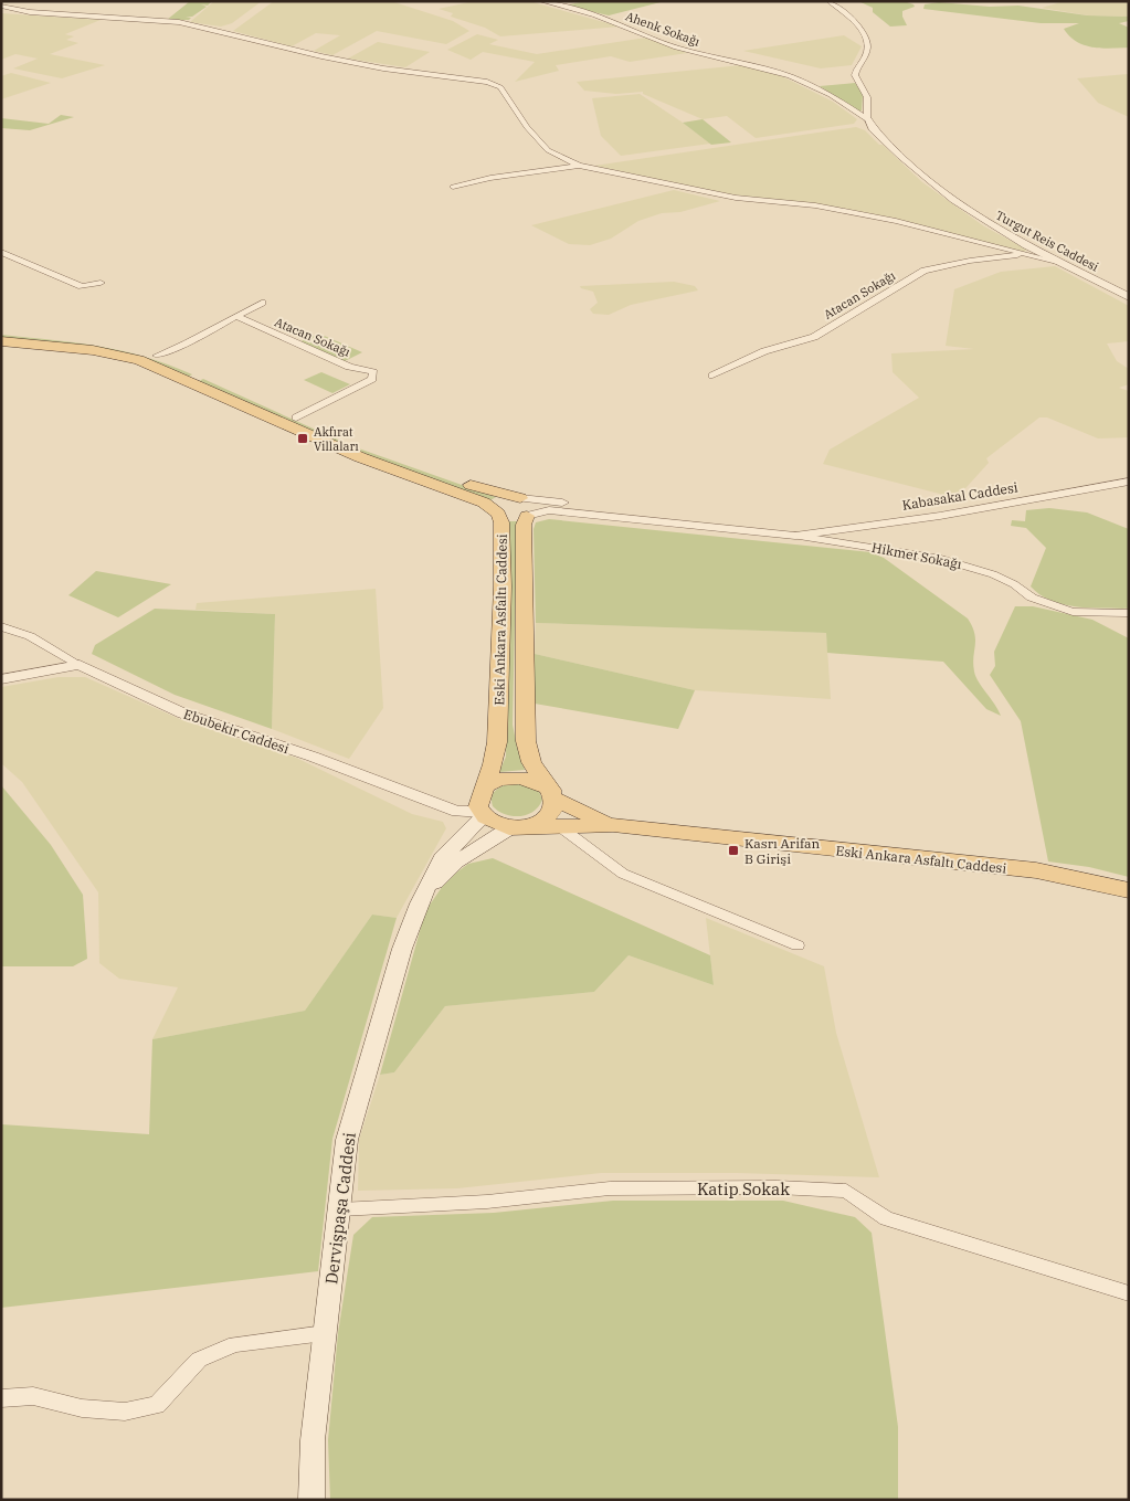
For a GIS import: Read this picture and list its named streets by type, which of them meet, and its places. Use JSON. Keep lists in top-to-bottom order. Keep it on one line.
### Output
{"streets":{"main road":["Eski Ankara Asfaltı Caddesi","Dervişpaşa Caddesi"],"street":["Ahenk Sokağı","Turgut Reis Caddesi","Atacan Sokağı","Kabasakal Caddesi","Hikmet Sokağı","Ebubekir Caddesi","Katip Sokak"]},"crossings":[["Ahenk Sokağı","Turgut Reis Caddesi"],["Kabasakal Caddesi","Hikmet Sokağı"],["Hikmet Sokağı","Eski Ankara Asfaltı Caddesi"],["Eski Ankara Asfaltı Caddesi","Ebubekir Caddesi"],["Eski Ankara Asfaltı Caddesi","Dervişpaşa Caddesi"],["Ebubekir Caddesi","Dervişpaşa Caddesi"],["Katip Sokak","Dervişpaşa Caddesi"]],"places":{"transit":["Akfırat Villaları","Kasrı Arifan B Girişi"]}}
